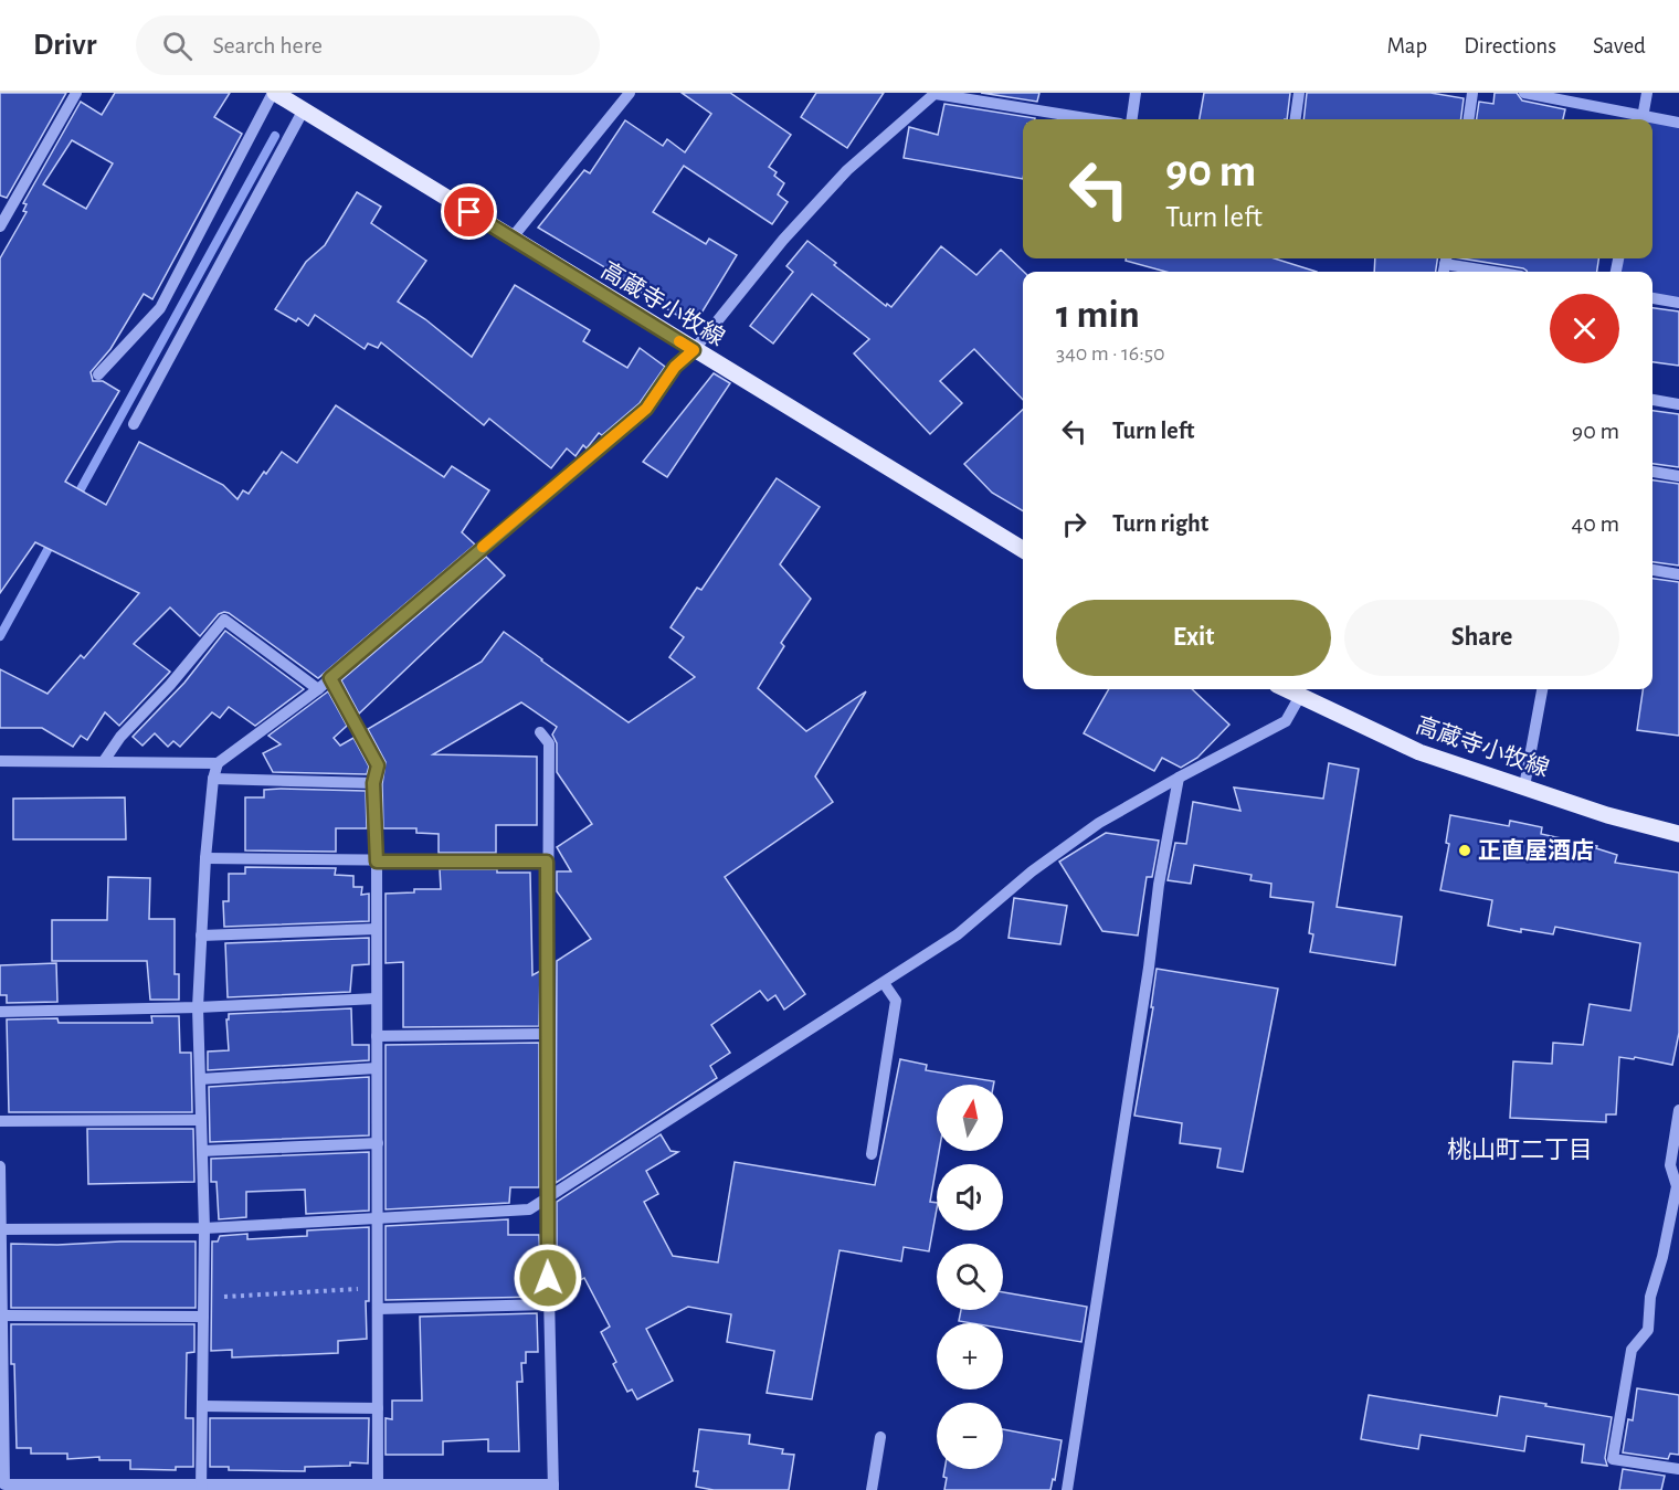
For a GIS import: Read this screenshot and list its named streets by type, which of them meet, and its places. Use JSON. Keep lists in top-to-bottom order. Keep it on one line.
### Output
{"streets":{"main road":["高蔵寺小牧線"]},"districts":["桃山町二丁目"],"places":["正直屋酒店"],"north":"top","page":{"header":"Drivr","search":"Search here","nav":["Map","Directions","Saved"],"turn":["90 m","Turn left"],"heading":["1 min","340 m · 16:50"],"list":[{"name":"Turn left","value":"90 m"},{"name":"Turn right","value":"40 m"}],"buttons":["Exit","Share"],"map_buttons":["+","−"]}}
